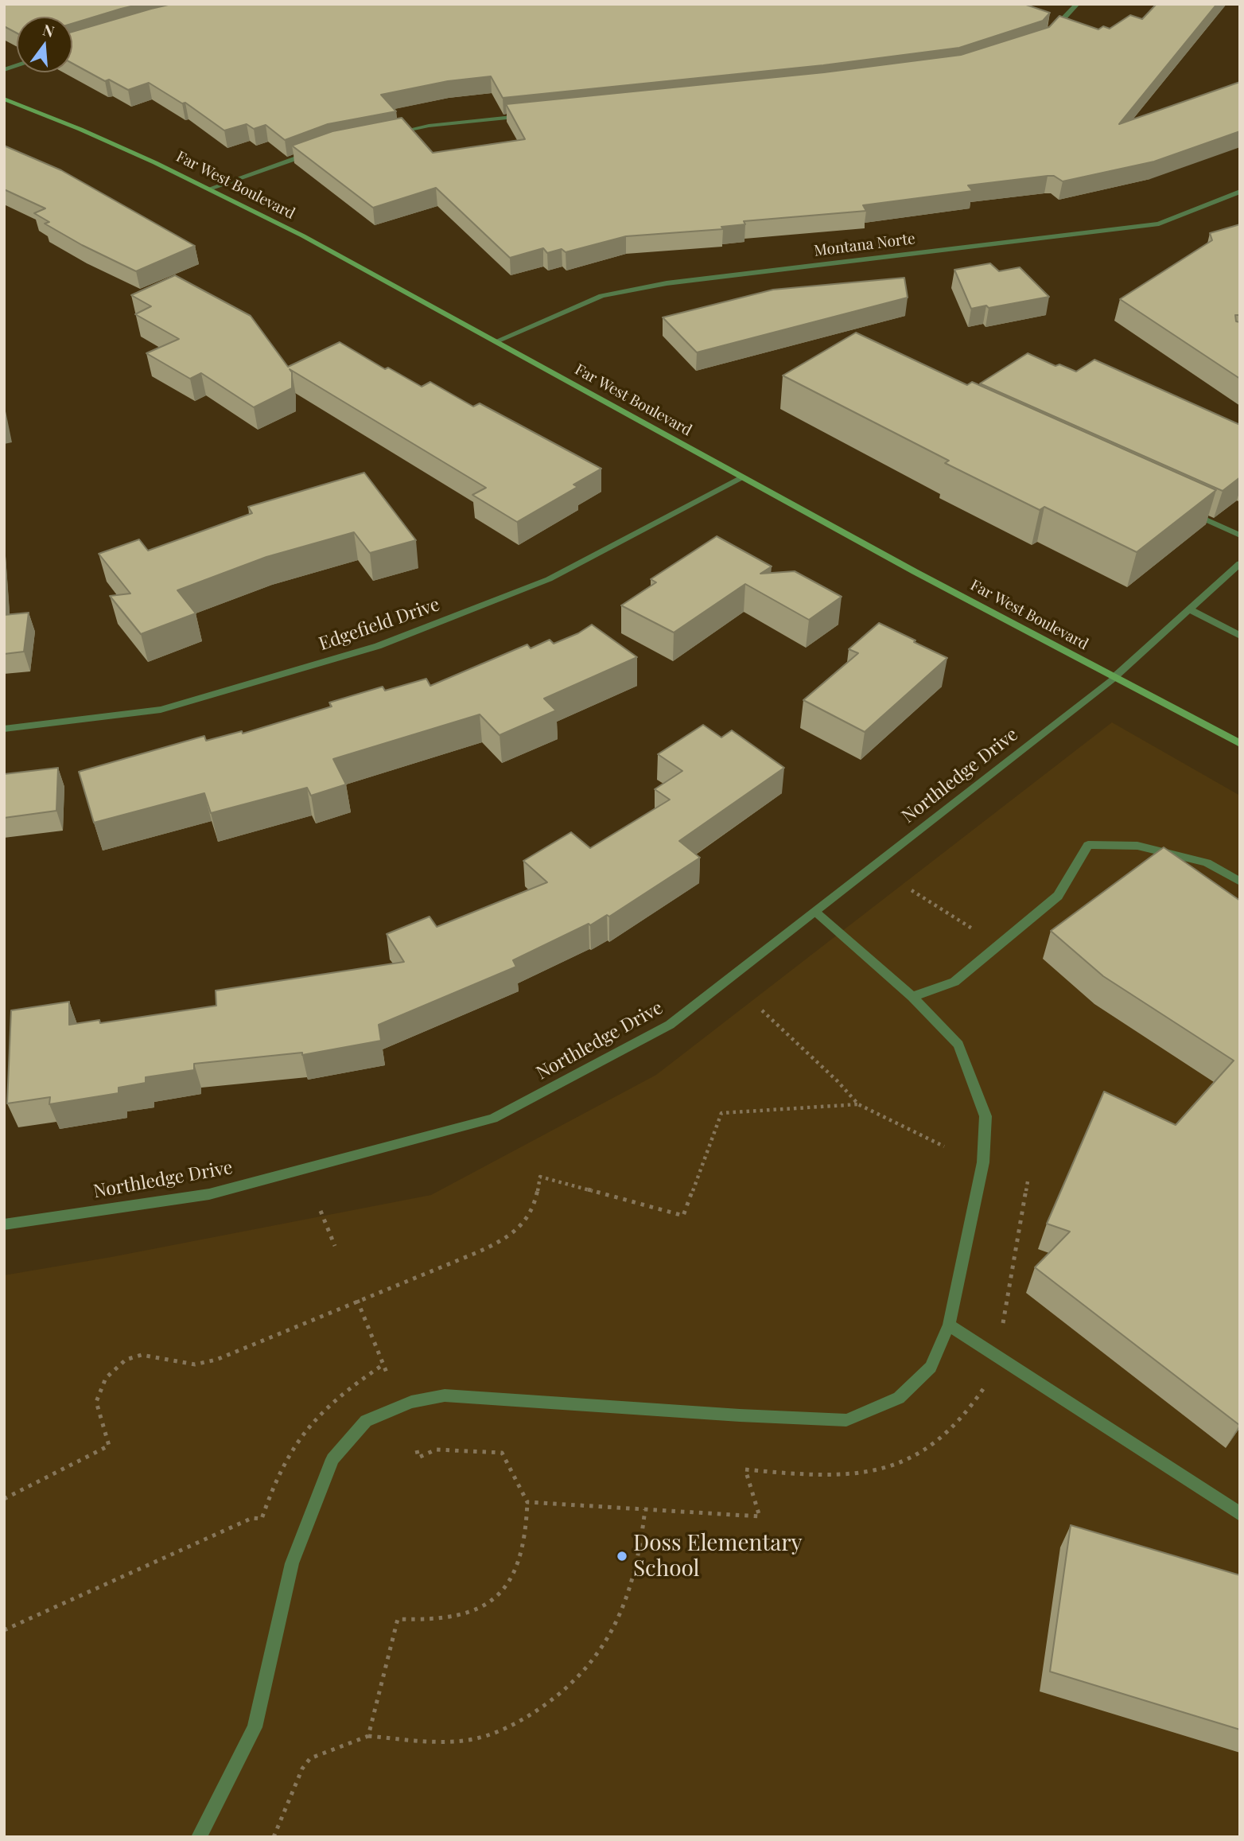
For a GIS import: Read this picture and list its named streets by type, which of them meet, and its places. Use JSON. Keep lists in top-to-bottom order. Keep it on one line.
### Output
{"streets":{"street":["Far West Boulevard","Montana Norte","Edgefield Drive","Northledge Drive"]},"crossings":[["Far West Boulevard","Montana Norte"],["Far West Boulevard","Edgefield Drive"],["Far West Boulevard","Northledge Drive"]],"places":["Doss Elementary School"],"north":"top"}
